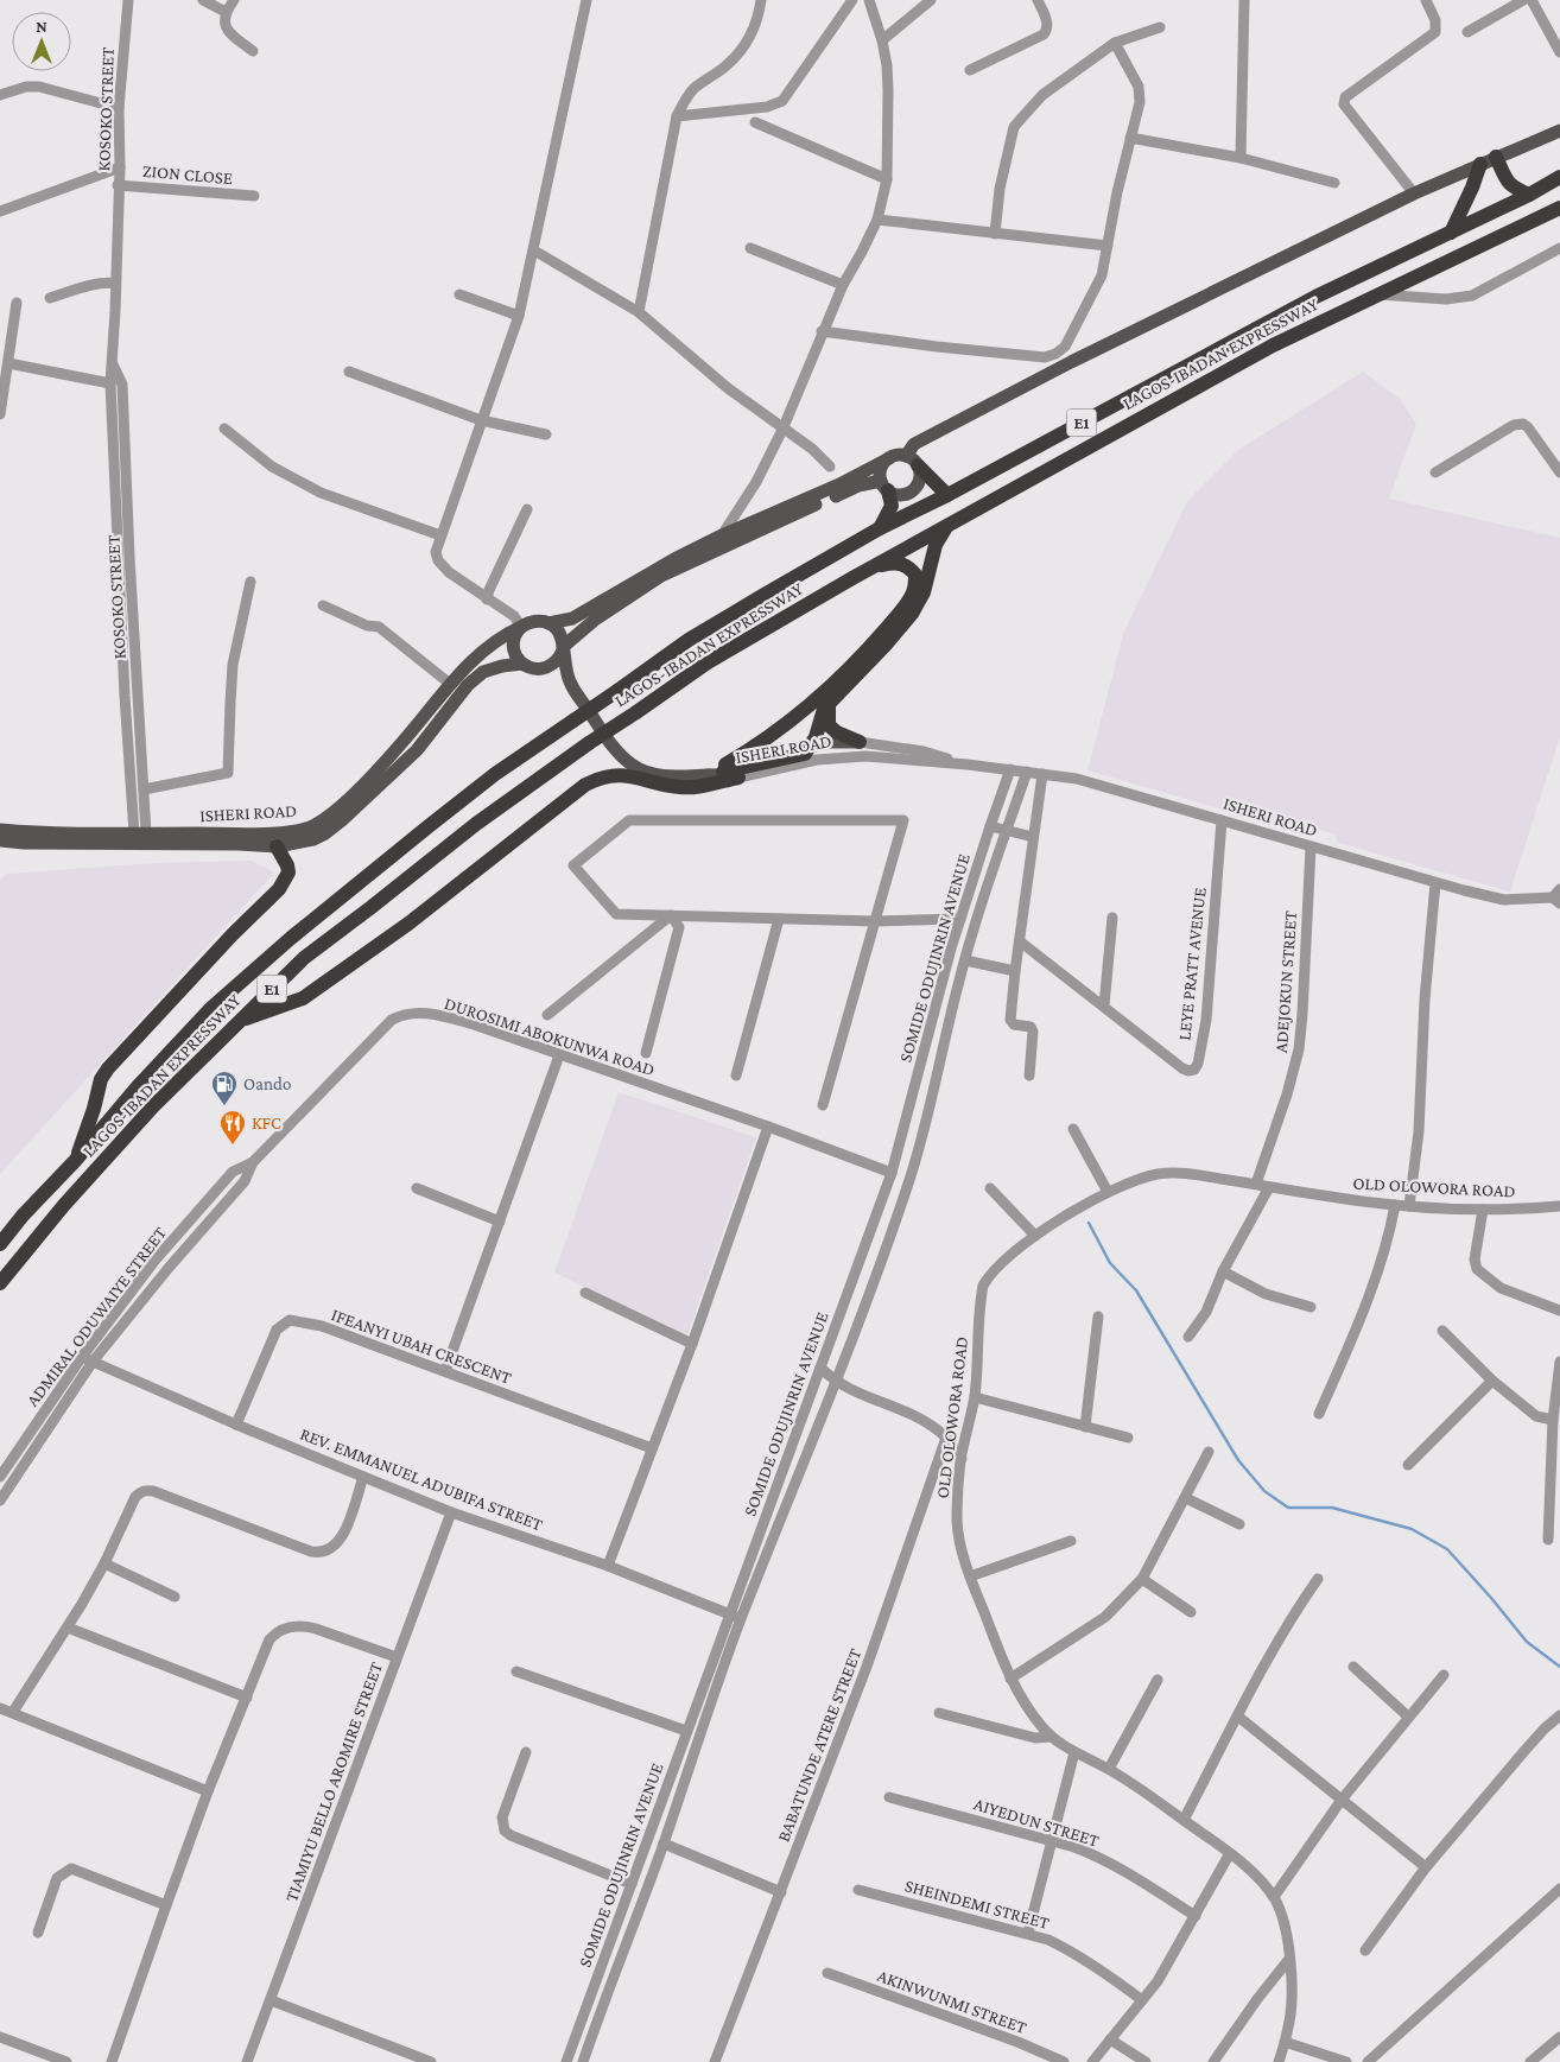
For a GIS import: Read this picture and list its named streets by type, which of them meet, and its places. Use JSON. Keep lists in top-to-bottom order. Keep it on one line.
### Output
{"streets":{"highway":["LAGOS-IBADAN EXPRESSWAY","E1"],"main road":["ISHERI ROAD"],"street":["KOSOKO STREET","ZION CLOSE","SOMIDE ODUJINRIN AVENUE","LEYE PRATT AVENUE","ADEJOKUN STREET","DUROSIMI ABOKUNWA ROAD","OLD OLOWORA ROAD","ADMIRAL ODUWAIYE STREET","IFEANYI UBAH CRESCENT","REV. EMMANUEL ADUBIFA STREET","BABATUNDE ATERE STREET","TIAMIYU BELLO AROMIRE STREET","AIYEDUN STREET","SHEINDEMI STREET","AKINWUNMI STREET"]},"crossings":[["KOSOKO STREET","ZION CLOSE"],["KOSOKO STREET","ISHERI ROAD"],["ISHERI ROAD","SOMIDE ODUJINRIN AVENUE"],["ISHERI ROAD","LEYE PRATT AVENUE"],["ISHERI ROAD","ADEJOKUN STREET"],["SOMIDE ODUJINRIN AVENUE","DUROSIMI ABOKUNWA ROAD"],["SOMIDE ODUJINRIN AVENUE","REV. EMMANUEL ADUBIFA STREET"],["ADEJOKUN STREET","OLD OLOWORA ROAD"],["DUROSIMI ABOKUNWA ROAD","ADMIRAL ODUWAIYE STREET"],["DUROSIMI ABOKUNWA ROAD","REV. EMMANUEL ADUBIFA STREET"],["ADMIRAL ODUWAIYE STREET","REV. EMMANUEL ADUBIFA STREET"],["IFEANYI UBAH CRESCENT","REV. EMMANUEL ADUBIFA STREET"],["REV. EMMANUEL ADUBIFA STREET","TIAMIYU BELLO AROMIRE STREET"]],"places":{"fuel station":["Oando"],"restaurant":["KFC"]},"north":"top"}
